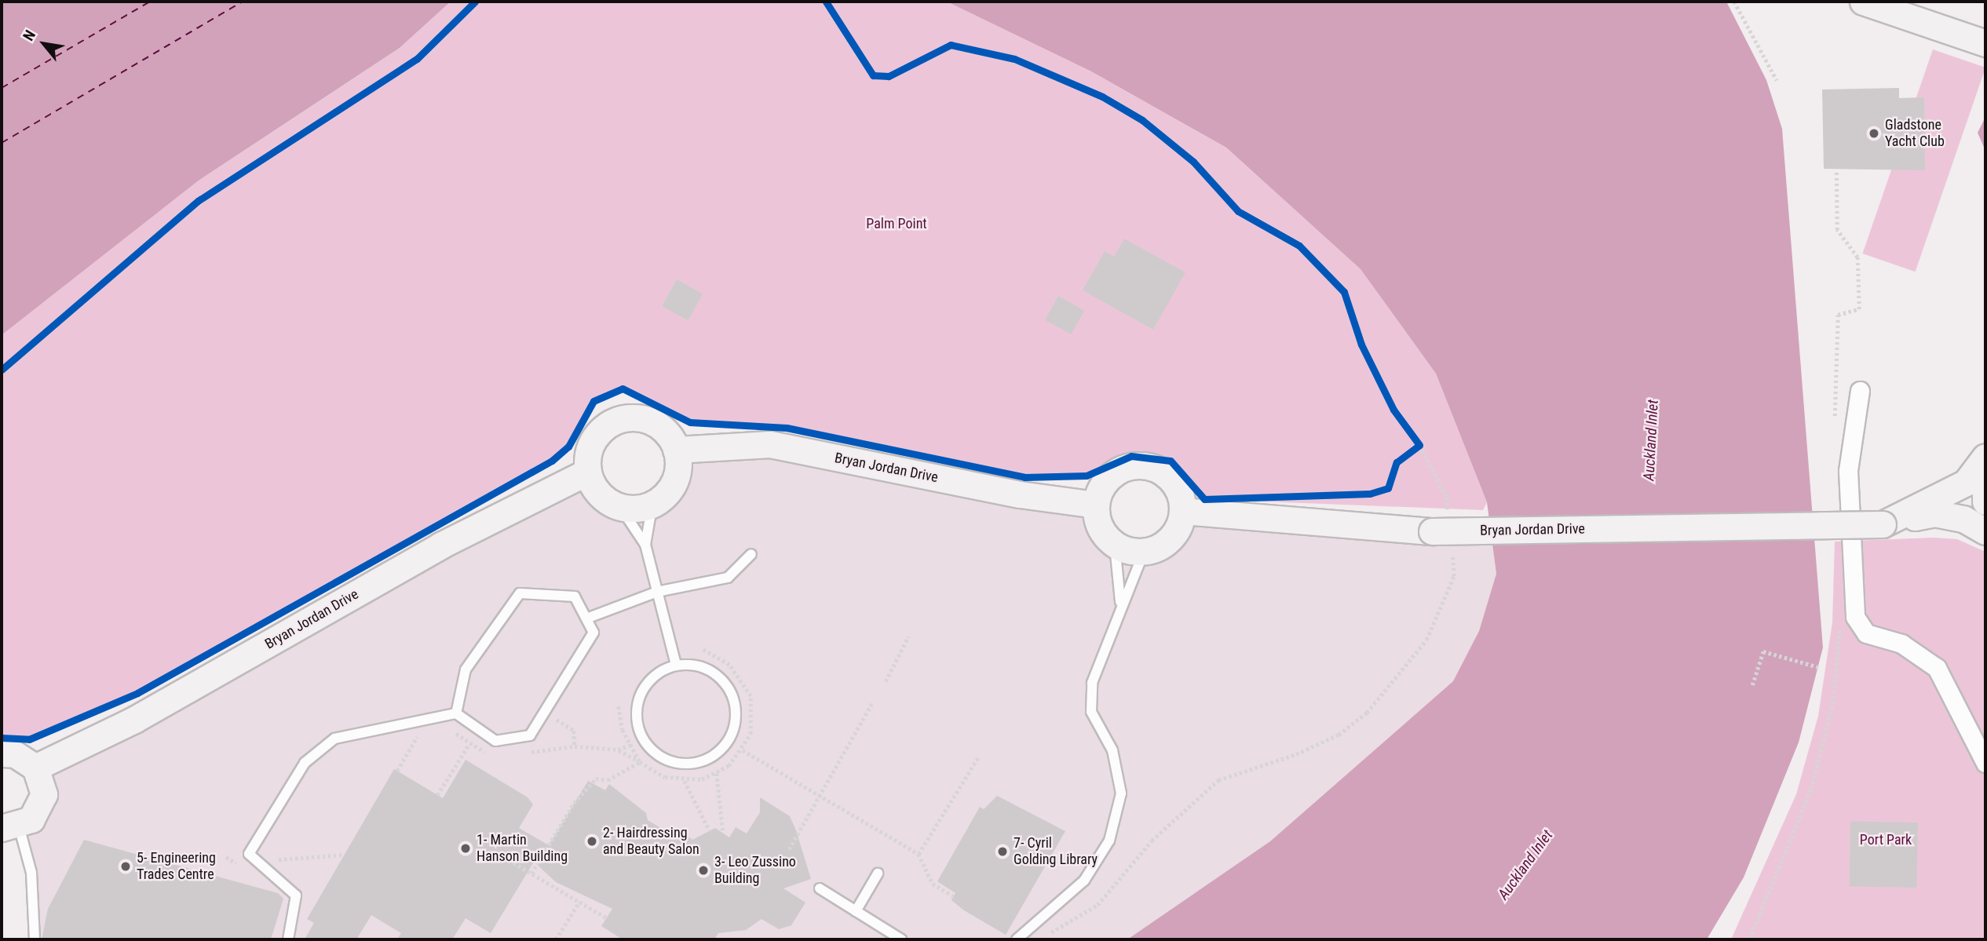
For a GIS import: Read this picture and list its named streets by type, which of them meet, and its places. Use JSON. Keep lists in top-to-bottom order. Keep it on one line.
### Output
{"streets":{"main road":["Bryan Jordan Drive"]},"water":["Auckland Inlet"],"parks":["Palm Point","Port Park"],"places":["Gladstone Yacht Club","2- Hairdressing and Beauty Salon","1- Martin Hanson Building","7- Cyril Golding Library","5- Engineering Trades Centre","3- Leo Zussino Building"],"north":"top left"}
